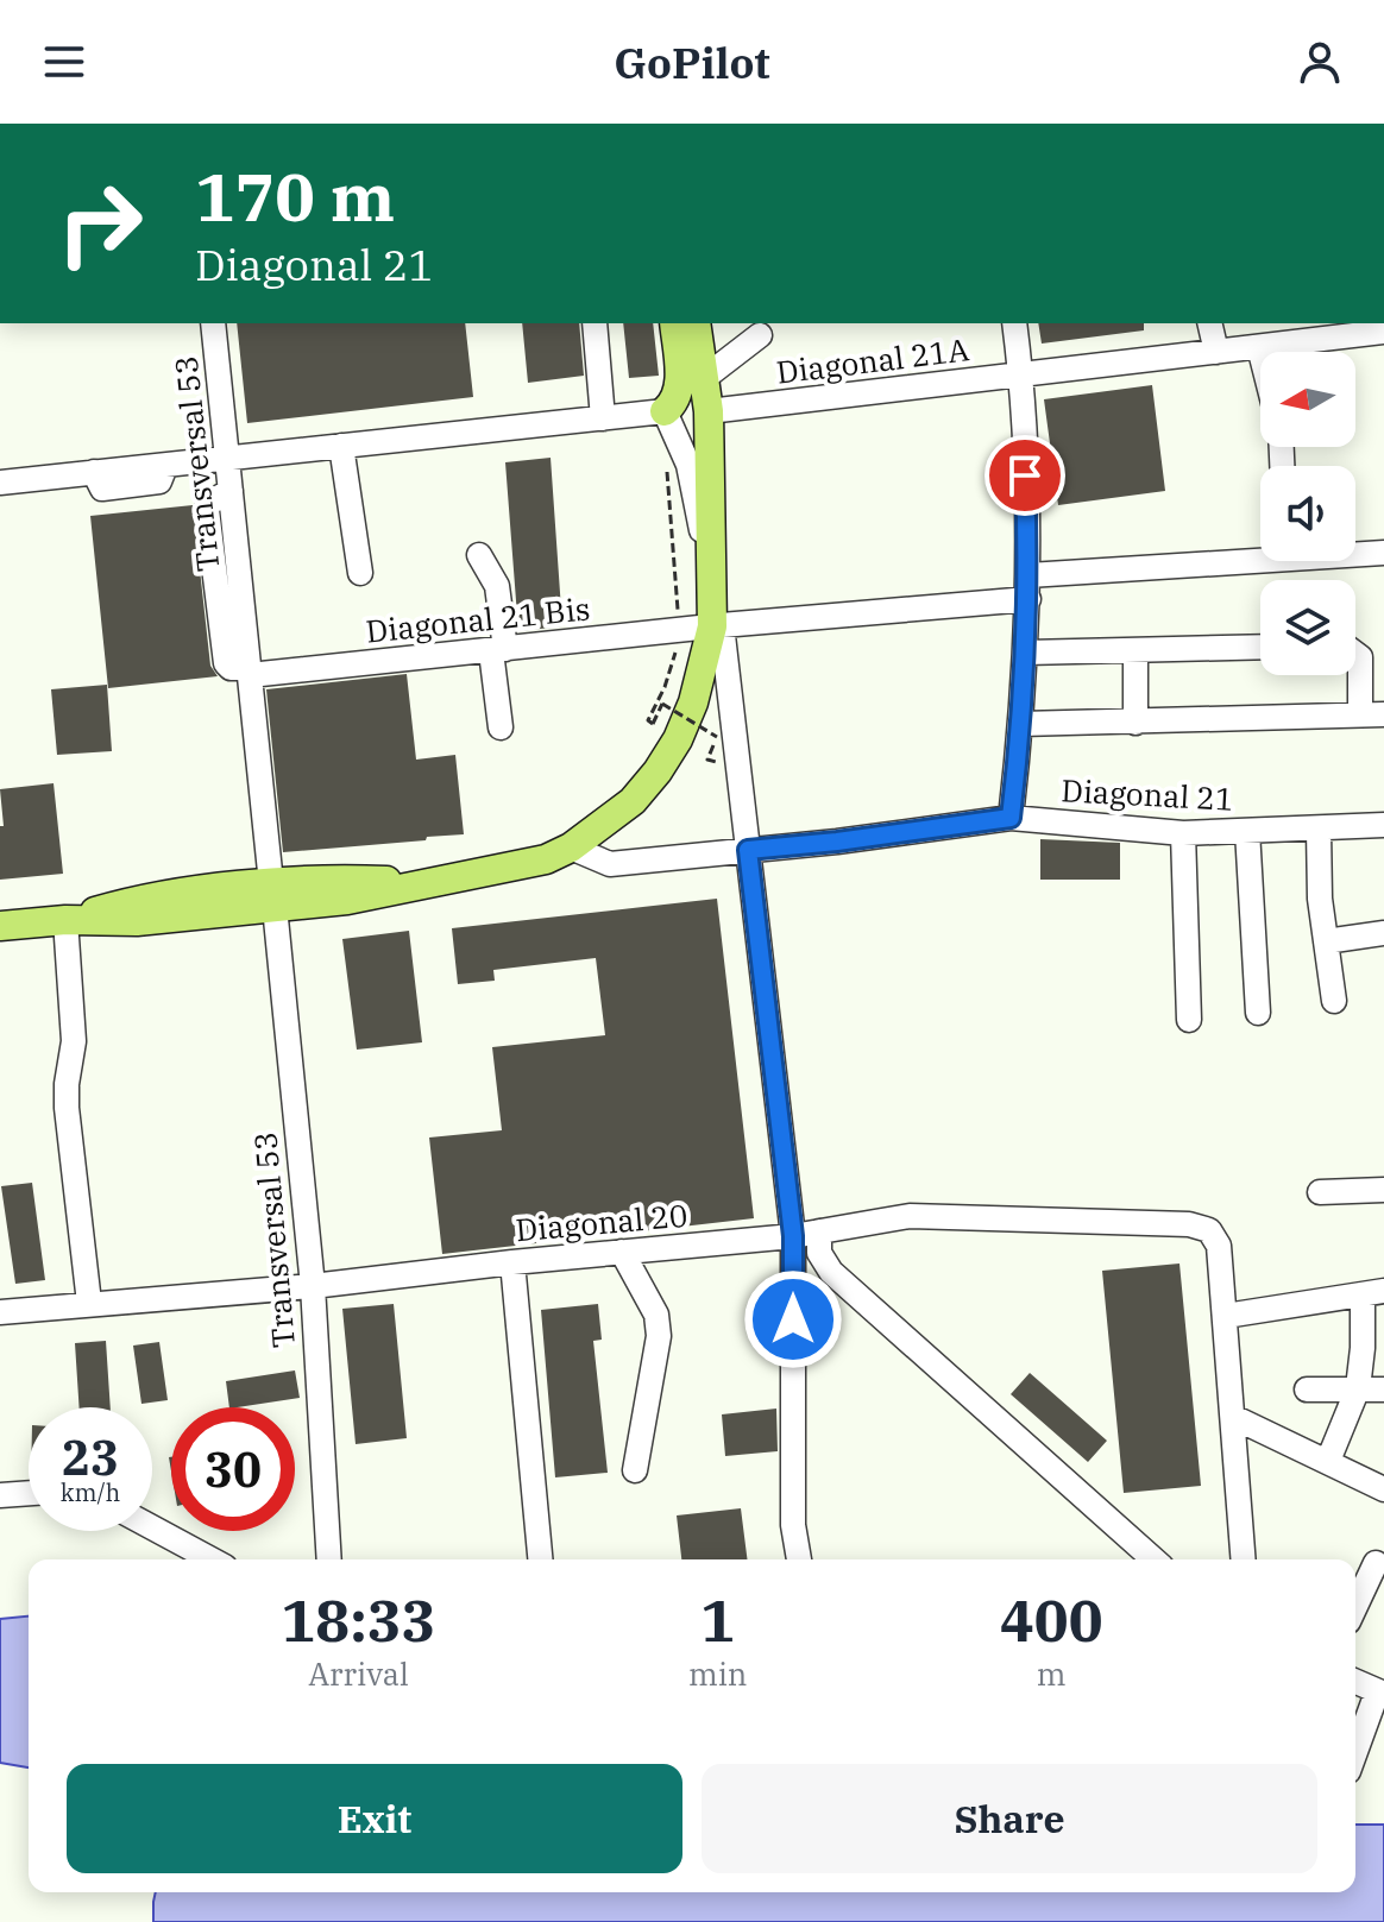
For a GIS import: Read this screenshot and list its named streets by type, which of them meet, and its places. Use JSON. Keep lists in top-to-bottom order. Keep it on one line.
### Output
{"streets":{"street":["Diagonal 21A","Transversal 53","Diagonal 21 Bis","Diagonal 21","Diagonal 20"]},"crossings":[["Transversal 53","Diagonal 21 Bis"],["Transversal 53","Diagonal 20"]],"north":"left","page":{"header":"GoPilot","turn":["170 m","Diagonal 21"],"speed":"23 km/h","limit":"30","eta":["18:33","Arrival","1","min","400","m"],"buttons":["Exit","Share"]}}
